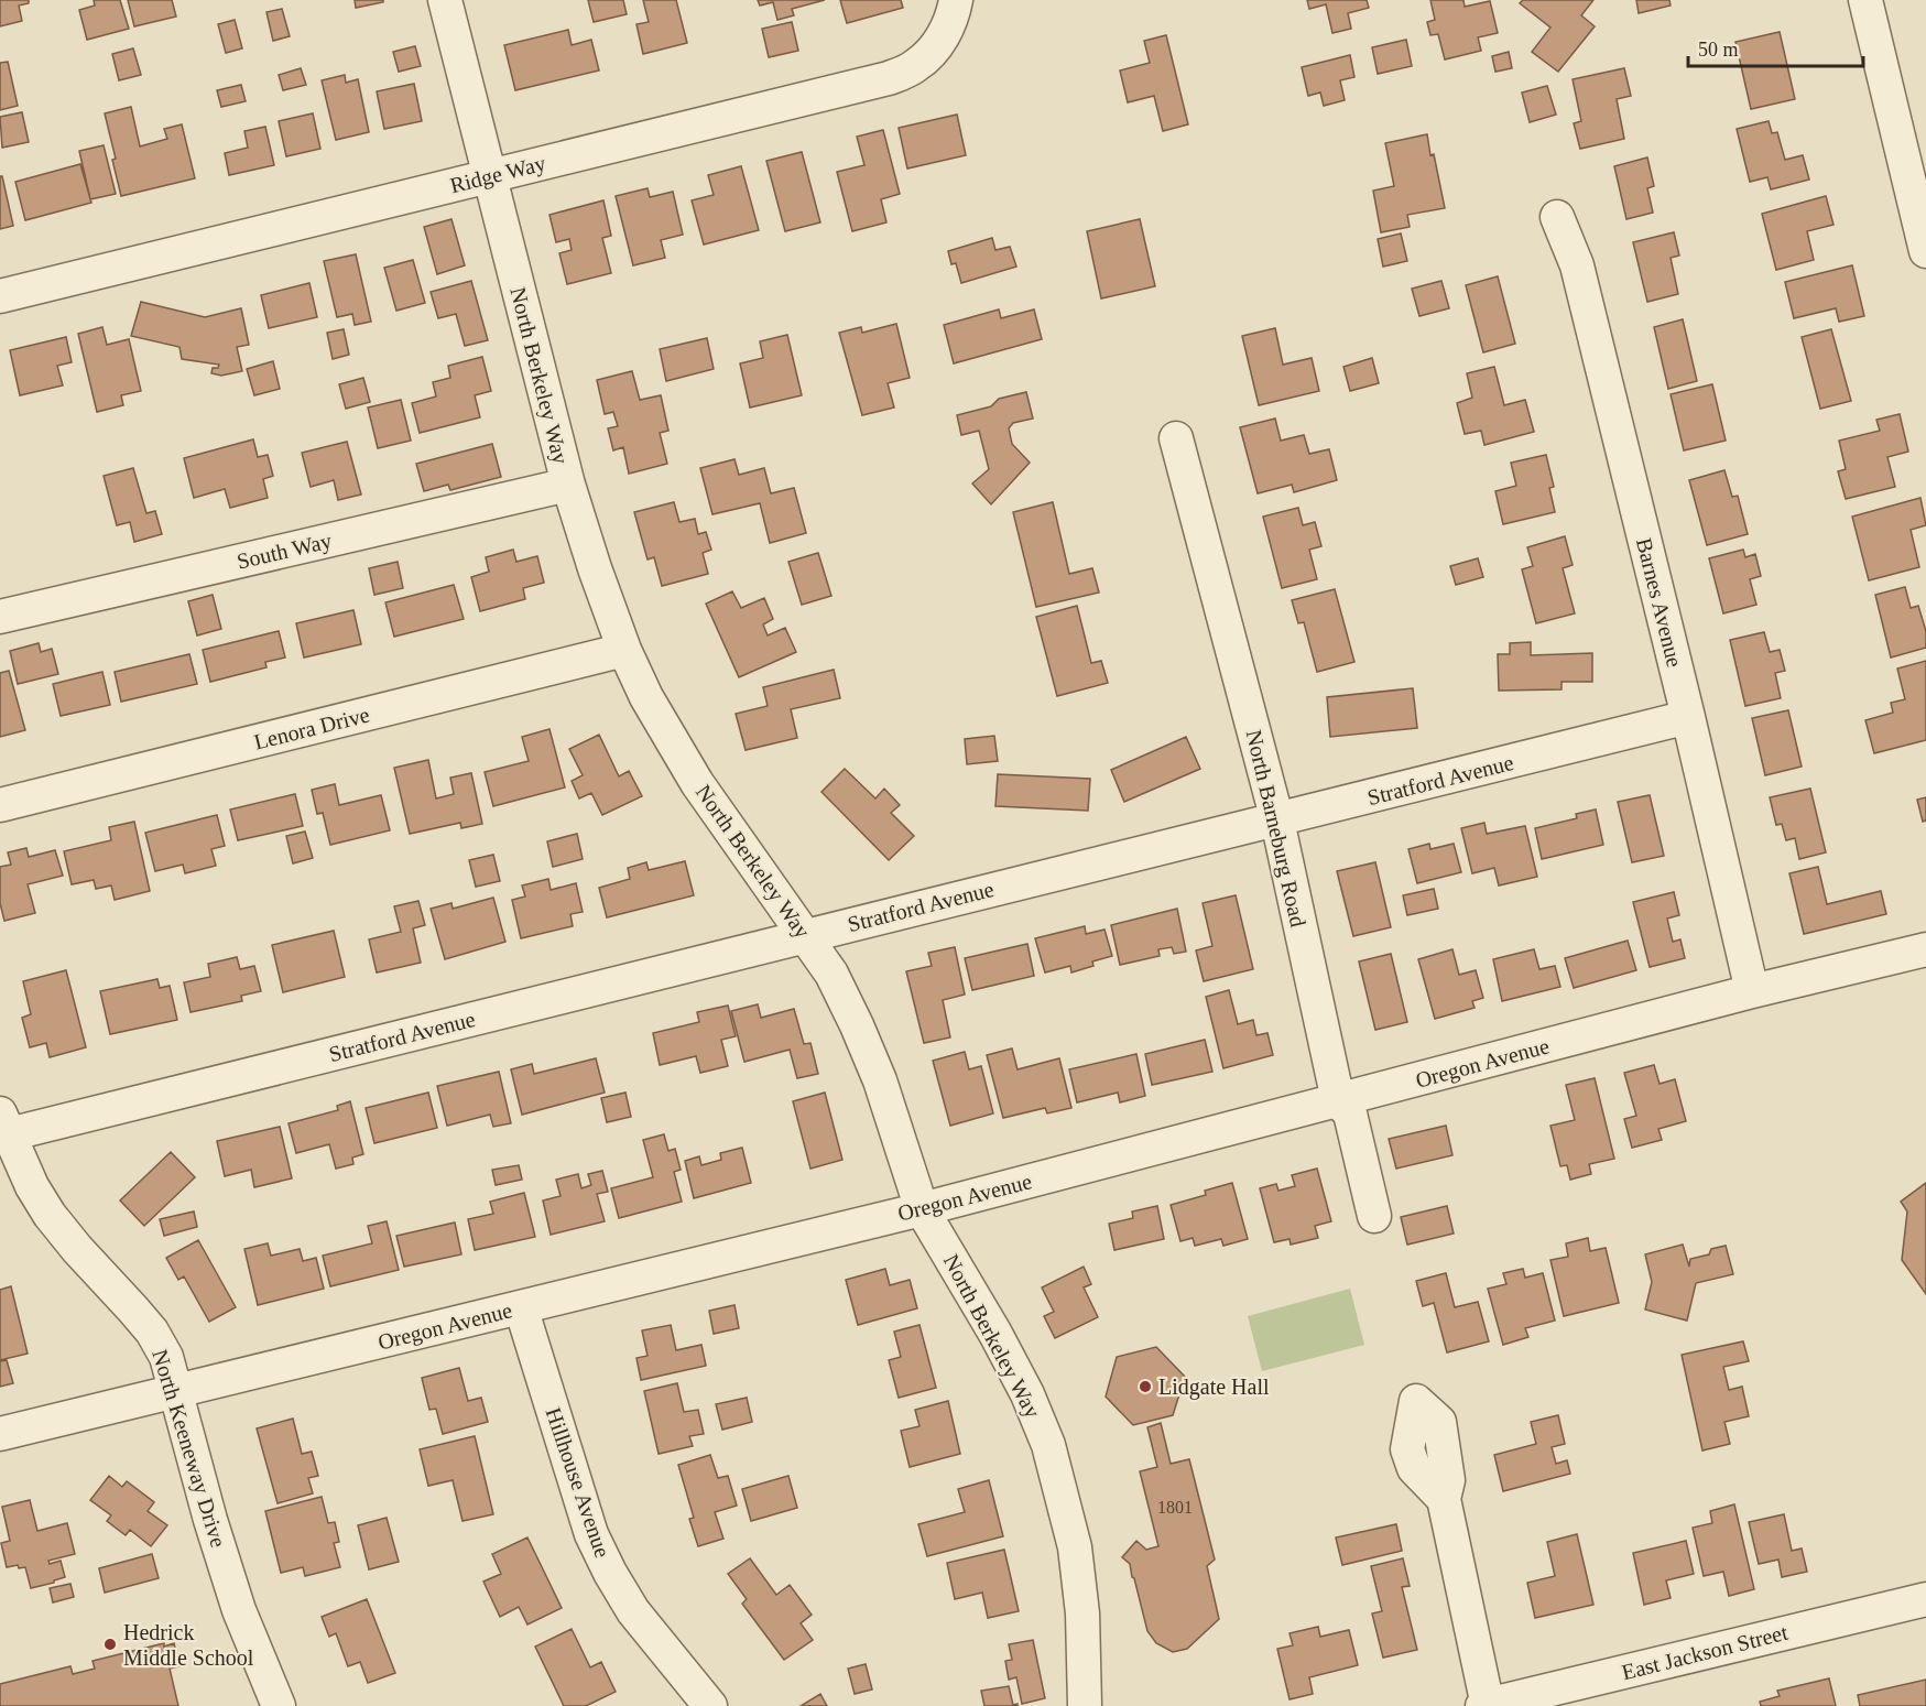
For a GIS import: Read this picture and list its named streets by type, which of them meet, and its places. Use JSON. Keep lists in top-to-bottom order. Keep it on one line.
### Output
{"streets":{"street":["Ridge Way","North Berkeley Way","South Way","Barnes Avenue","Lenora Drive","Stratford Avenue","North Barneburg Road","Oregon Avenue","North Keeneway Drive","Hillhouse Avenue","East Jackson Street"]},"crossings":[["Ridge Way","North Berkeley Way"],["North Berkeley Way","South Way"],["North Berkeley Way","Lenora Drive"],["North Berkeley Way","Stratford Avenue"],["North Berkeley Way","Oregon Avenue"],["Barnes Avenue","Stratford Avenue"],["Barnes Avenue","Oregon Avenue"],["Stratford Avenue","North Barneburg Road"],["Stratford Avenue","North Keeneway Drive"],["North Barneburg Road","Oregon Avenue"],["Oregon Avenue","North Keeneway Drive"],["Oregon Avenue","Hillhouse Avenue"]],"places":["Lidgate Hall","Hedrick Middle School"],"house_numbers":["1801"],"scale_bar":"50 m"}
